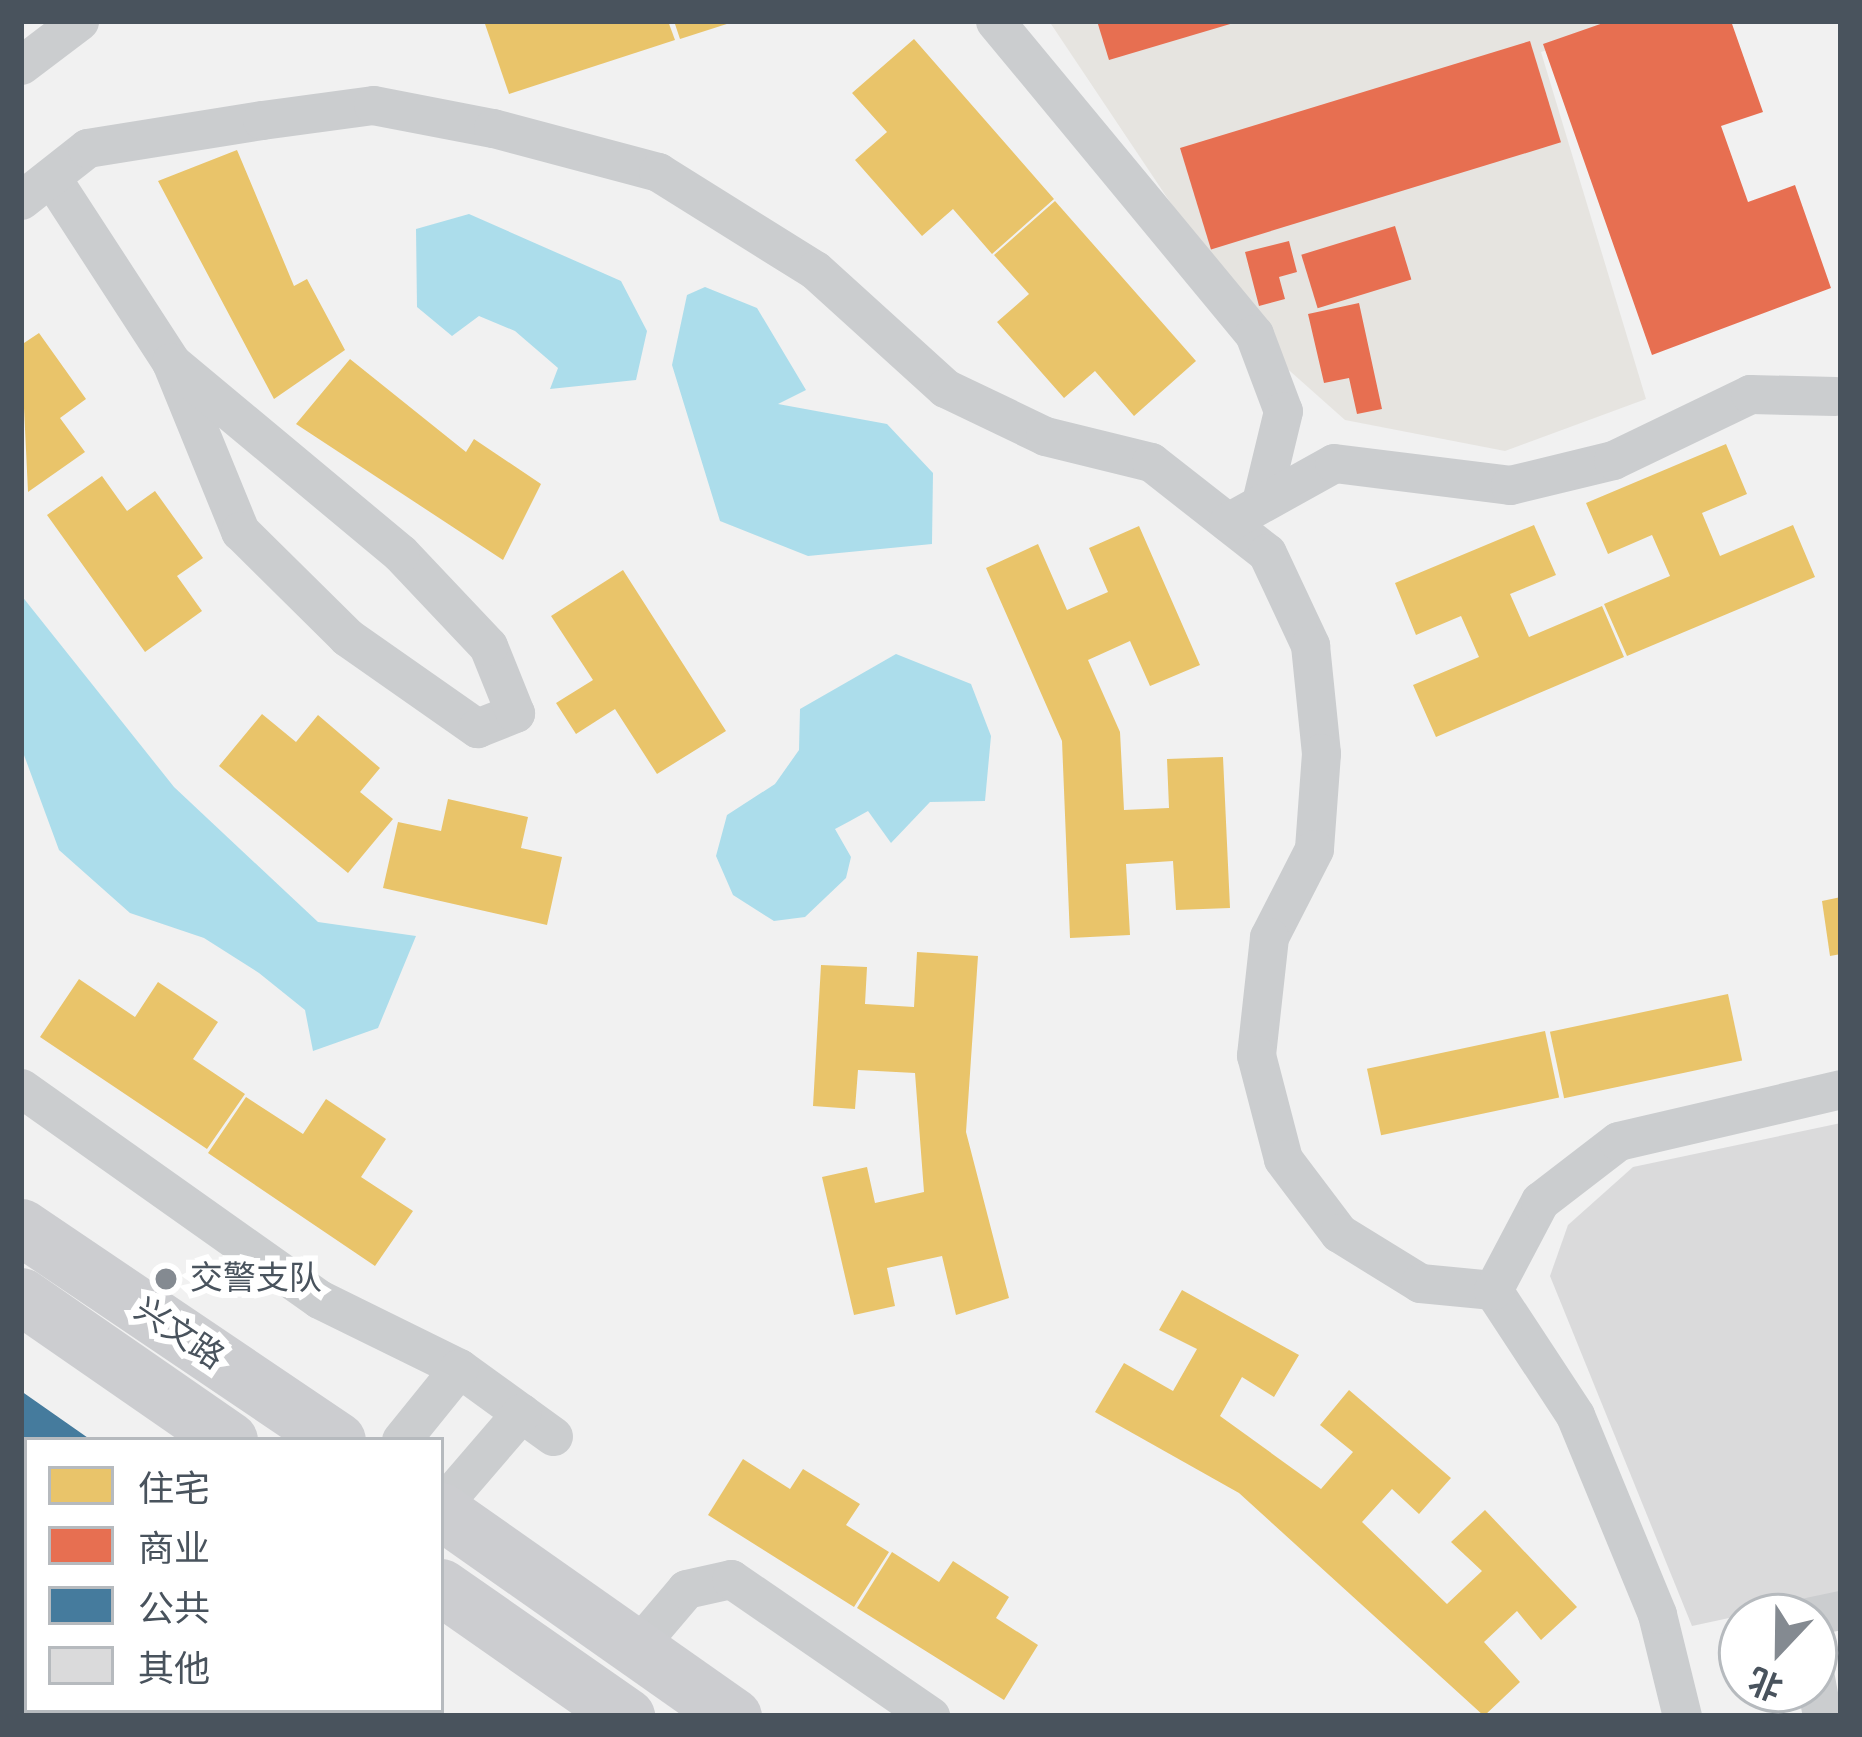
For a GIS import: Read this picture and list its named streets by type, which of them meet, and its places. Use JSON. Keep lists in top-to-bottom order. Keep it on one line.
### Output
{"streets":{"main road":["兴文路"]},"places":["交警支队"],"legend":["住宅","商业","公共","其他"],"north":"bottom"}
